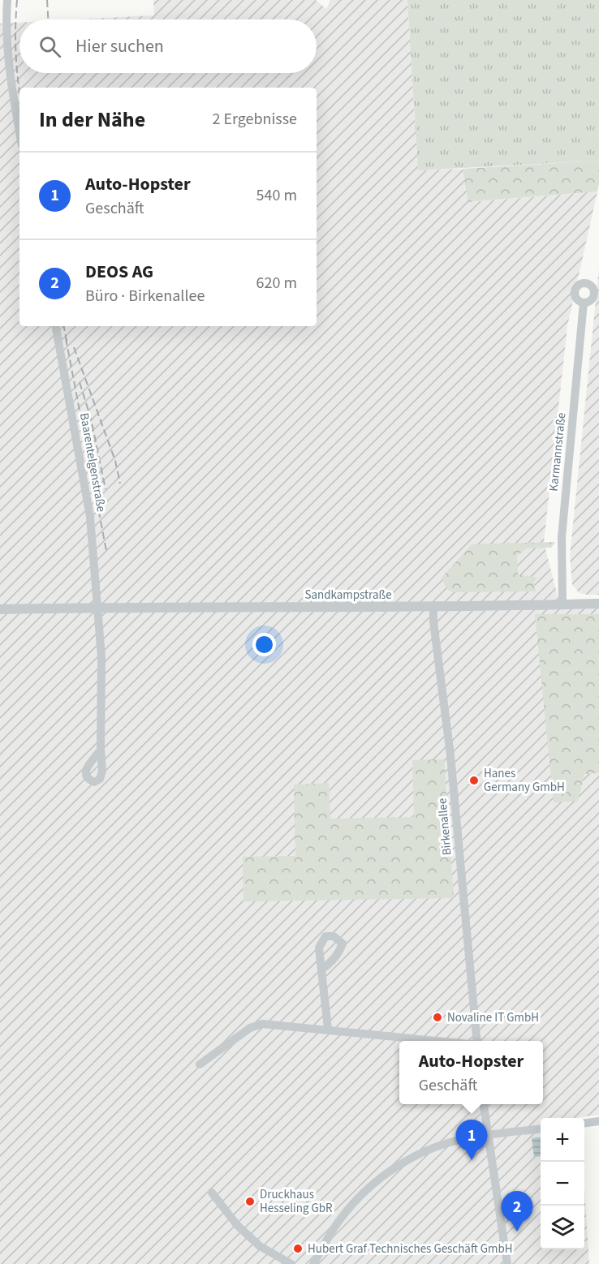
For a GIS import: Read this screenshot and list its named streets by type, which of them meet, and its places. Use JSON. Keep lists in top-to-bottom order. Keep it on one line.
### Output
{"streets":{"street":["Karmannstraße","Baarentelgenstraße","Sandkampstraße","Birkenallee"]},"crossings":[["Karmannstraße","Sandkampstraße"],["Baarentelgenstraße","Sandkampstraße"],["Sandkampstraße","Birkenallee"]],"places":["Hanes Germany GmbH","Novaline IT GmbH","Druckhaus Hesseling GbR","Hubert Graf Technisches Geschäft GmbH"],"page":{"search":"Hier suchen","heading":["In der Nähe","2 Ergebnisse"],"list":[{"mark":"1","name":"Auto-Hopster","note":"Geschäft","value":"540 m"},{"mark":"2","name":"DEOS AG","note":"Büro · Birkenallee","value":"620 m"}],"popup":["Auto-Hopster","Geschäft"],"map_buttons":["+","−"],"pins":["1","2"]}}
